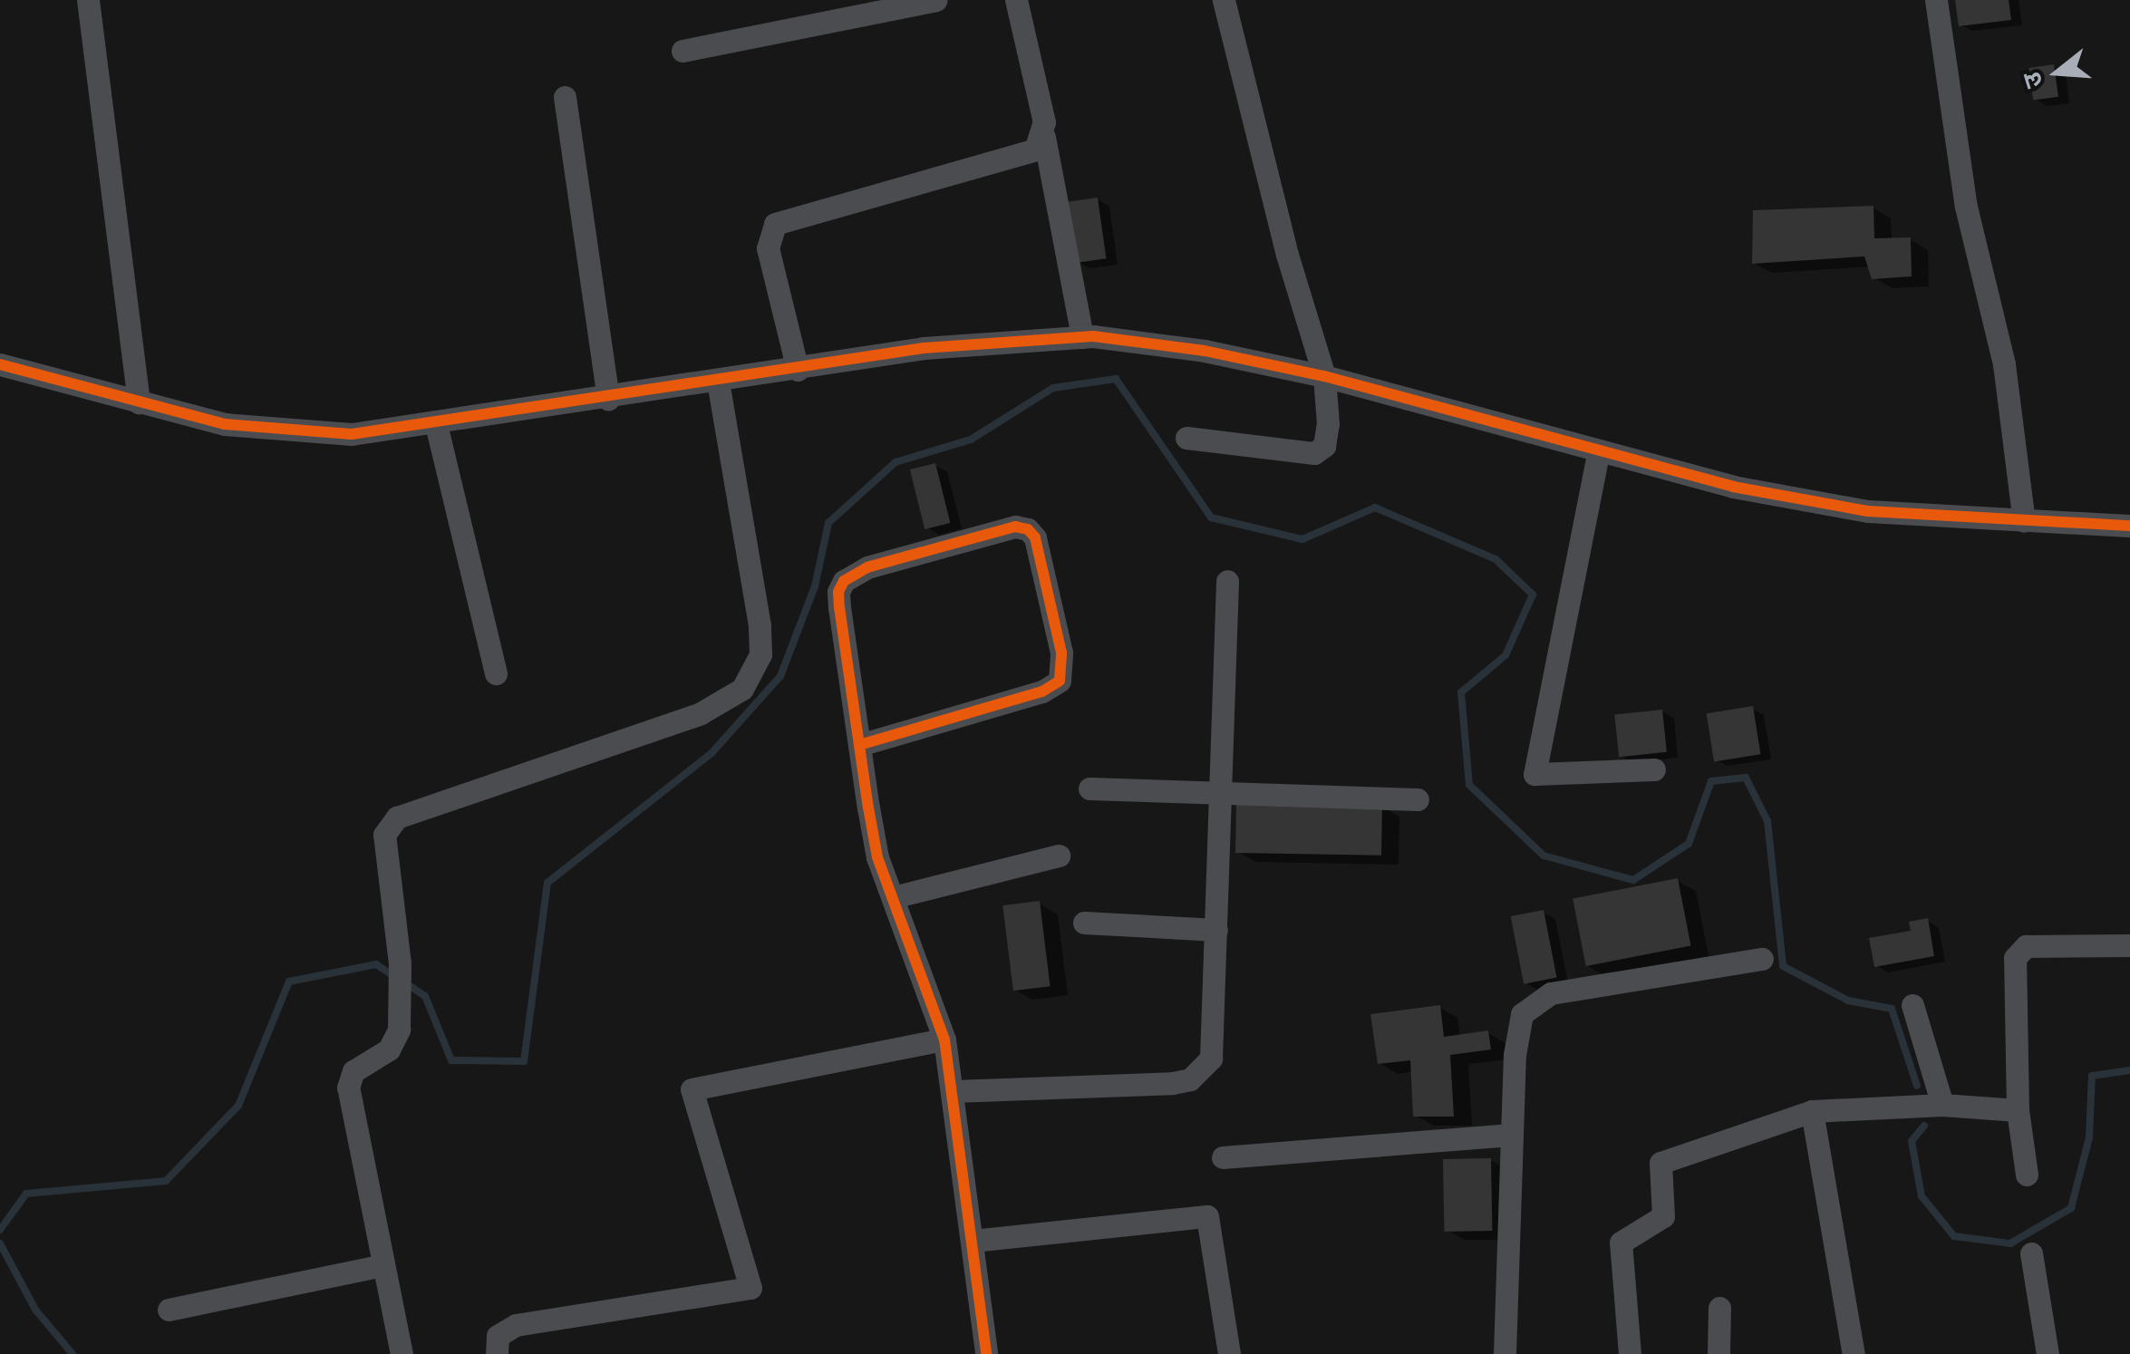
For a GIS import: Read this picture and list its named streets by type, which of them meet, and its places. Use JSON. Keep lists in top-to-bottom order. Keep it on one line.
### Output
{"north":"left"}
